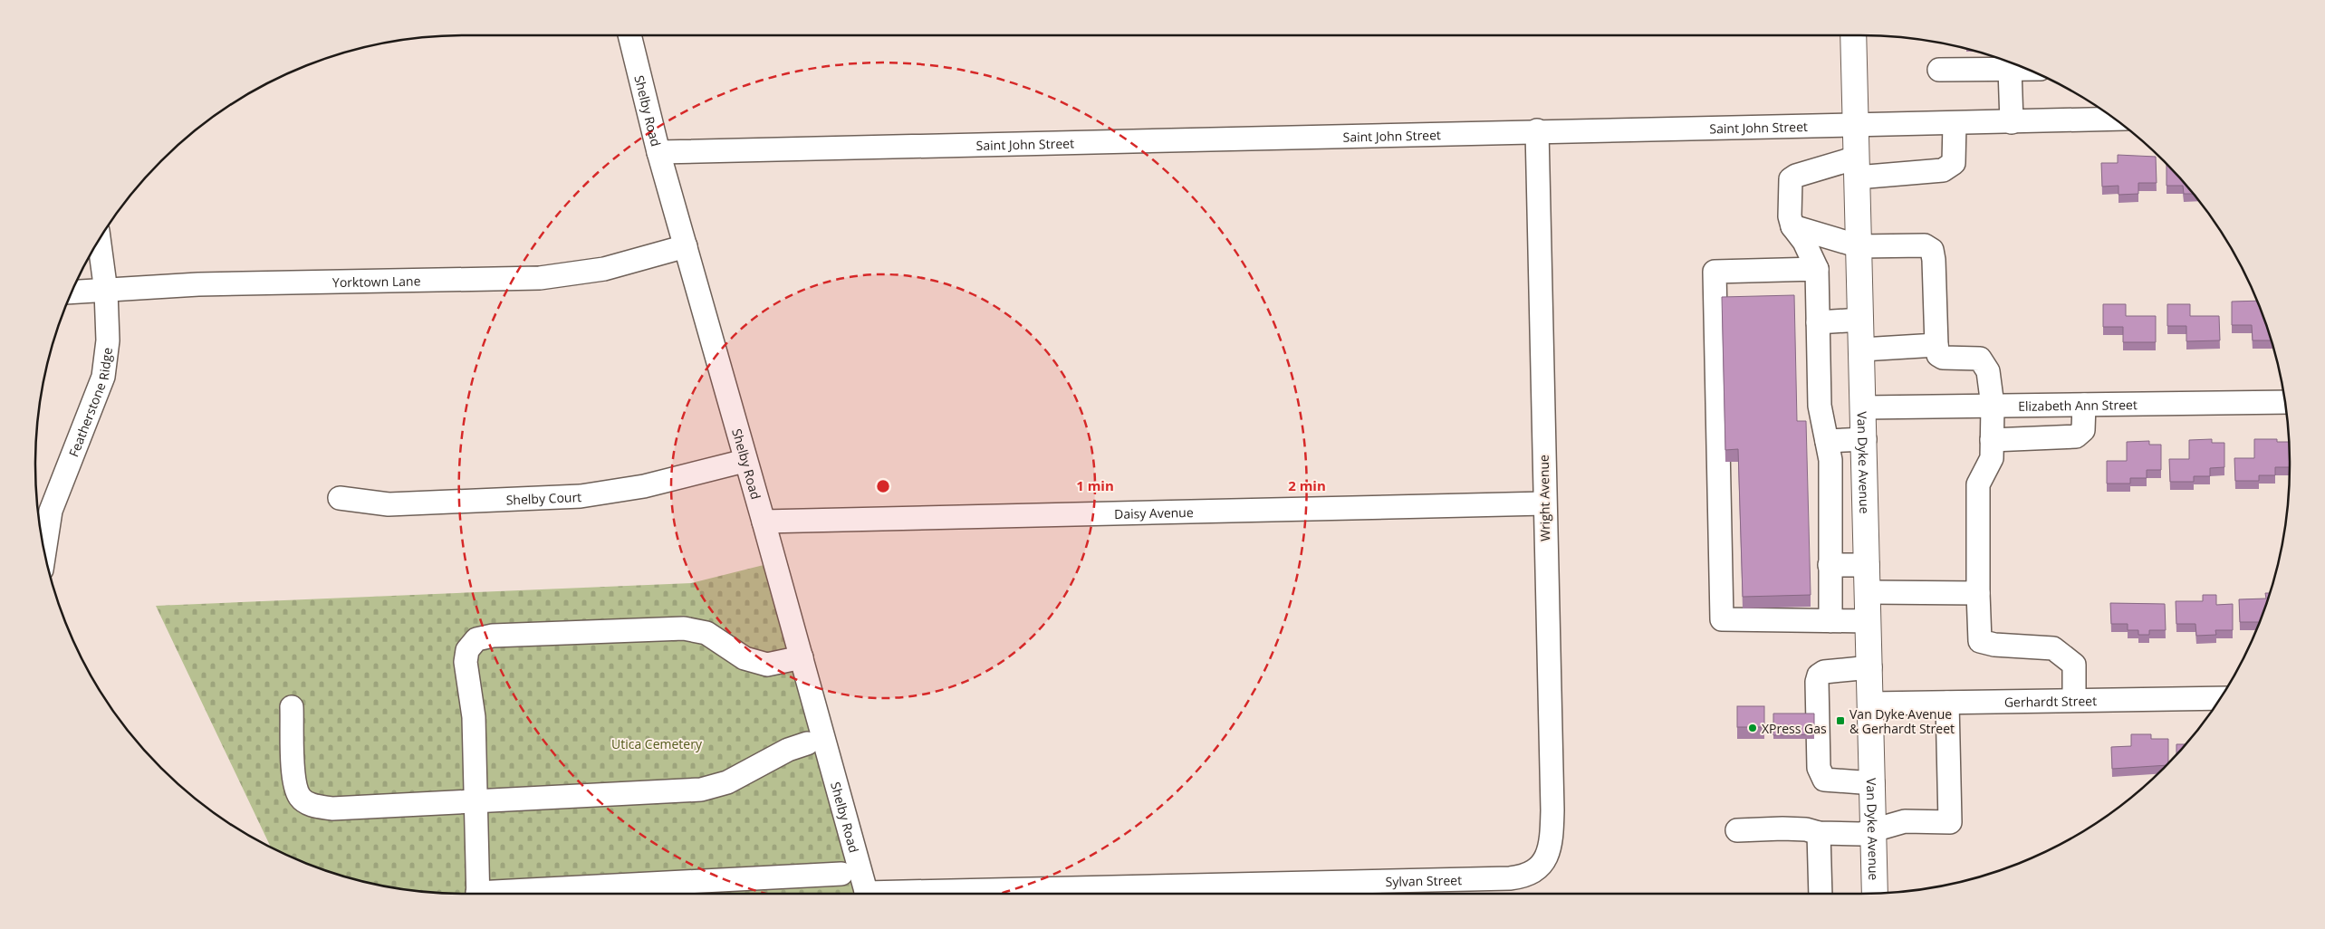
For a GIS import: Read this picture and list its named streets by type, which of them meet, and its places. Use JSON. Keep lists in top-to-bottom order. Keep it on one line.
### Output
{"streets":{"main road":["Van Dyke Avenue"],"street":["Shelby Road","Saint John Street","Yorktown Lane","Featherstone Ridge","Elizabeth Ann Street","Shelby Court","Wright Avenue","Daisy Avenue","Gerhardt Street","Sylvan Street"]},"crossings":[["Shelby Road","Saint John Street"],["Shelby Road","Yorktown Lane"],["Shelby Road","Shelby Court"],["Shelby Road","Daisy Avenue"],["Saint John Street","Van Dyke Avenue"],["Saint John Street","Wright Avenue"],["Yorktown Lane","Featherstone Ridge"],["Elizabeth Ann Street","Van Dyke Avenue"],["Van Dyke Avenue","Gerhardt Street"],["Wright Avenue","Daisy Avenue"],["Wright Avenue","Sylvan Street"]],"parks":["Utica Cemetery"],"places":{"transit":["Van Dyke Avenue & Gerhardt Street"],"other":["XPress Gas"]},"rings":["1 min","2 min"]}
